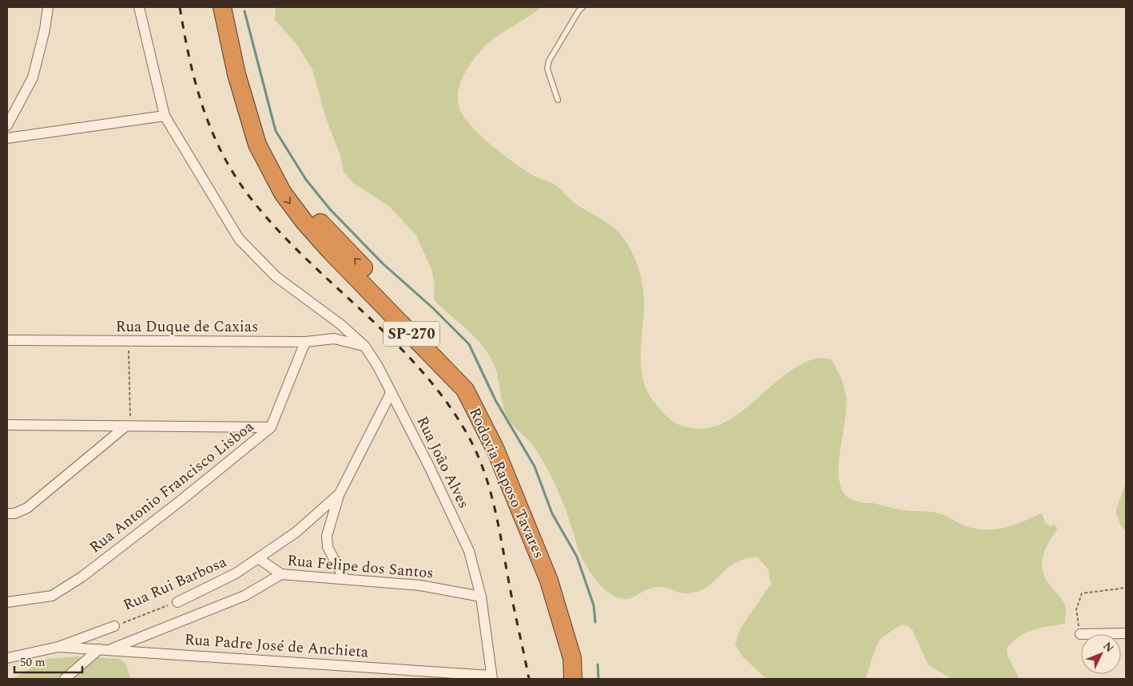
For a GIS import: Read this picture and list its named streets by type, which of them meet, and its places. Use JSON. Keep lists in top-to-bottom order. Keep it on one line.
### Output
{"streets":{"highway":["SP-270","Rodovia Raposo Tavares"],"street":["Rua Duque de Caxias","Rua João Alves","Rua Antonio Francisco Lisboa","Rua Felipe dos Santos","Rua Rui Barbosa","Rua Padre José de Anchieta"]},"crossings":[["Rua Duque de Caxias","Rua João Alves"],["Rua Duque de Caxias","Rua Antonio Francisco Lisboa"],["Rua João Alves","Rua Felipe dos Santos"],["Rua João Alves","Rua Rui Barbosa"],["Rua João Alves","Rua Padre José de Anchieta"],["Rua Felipe dos Santos","Rua Padre José de Anchieta"],["Rua Rui Barbosa","Rua Padre José de Anchieta"]],"scale_bar":"50 m","north":"top right"}
